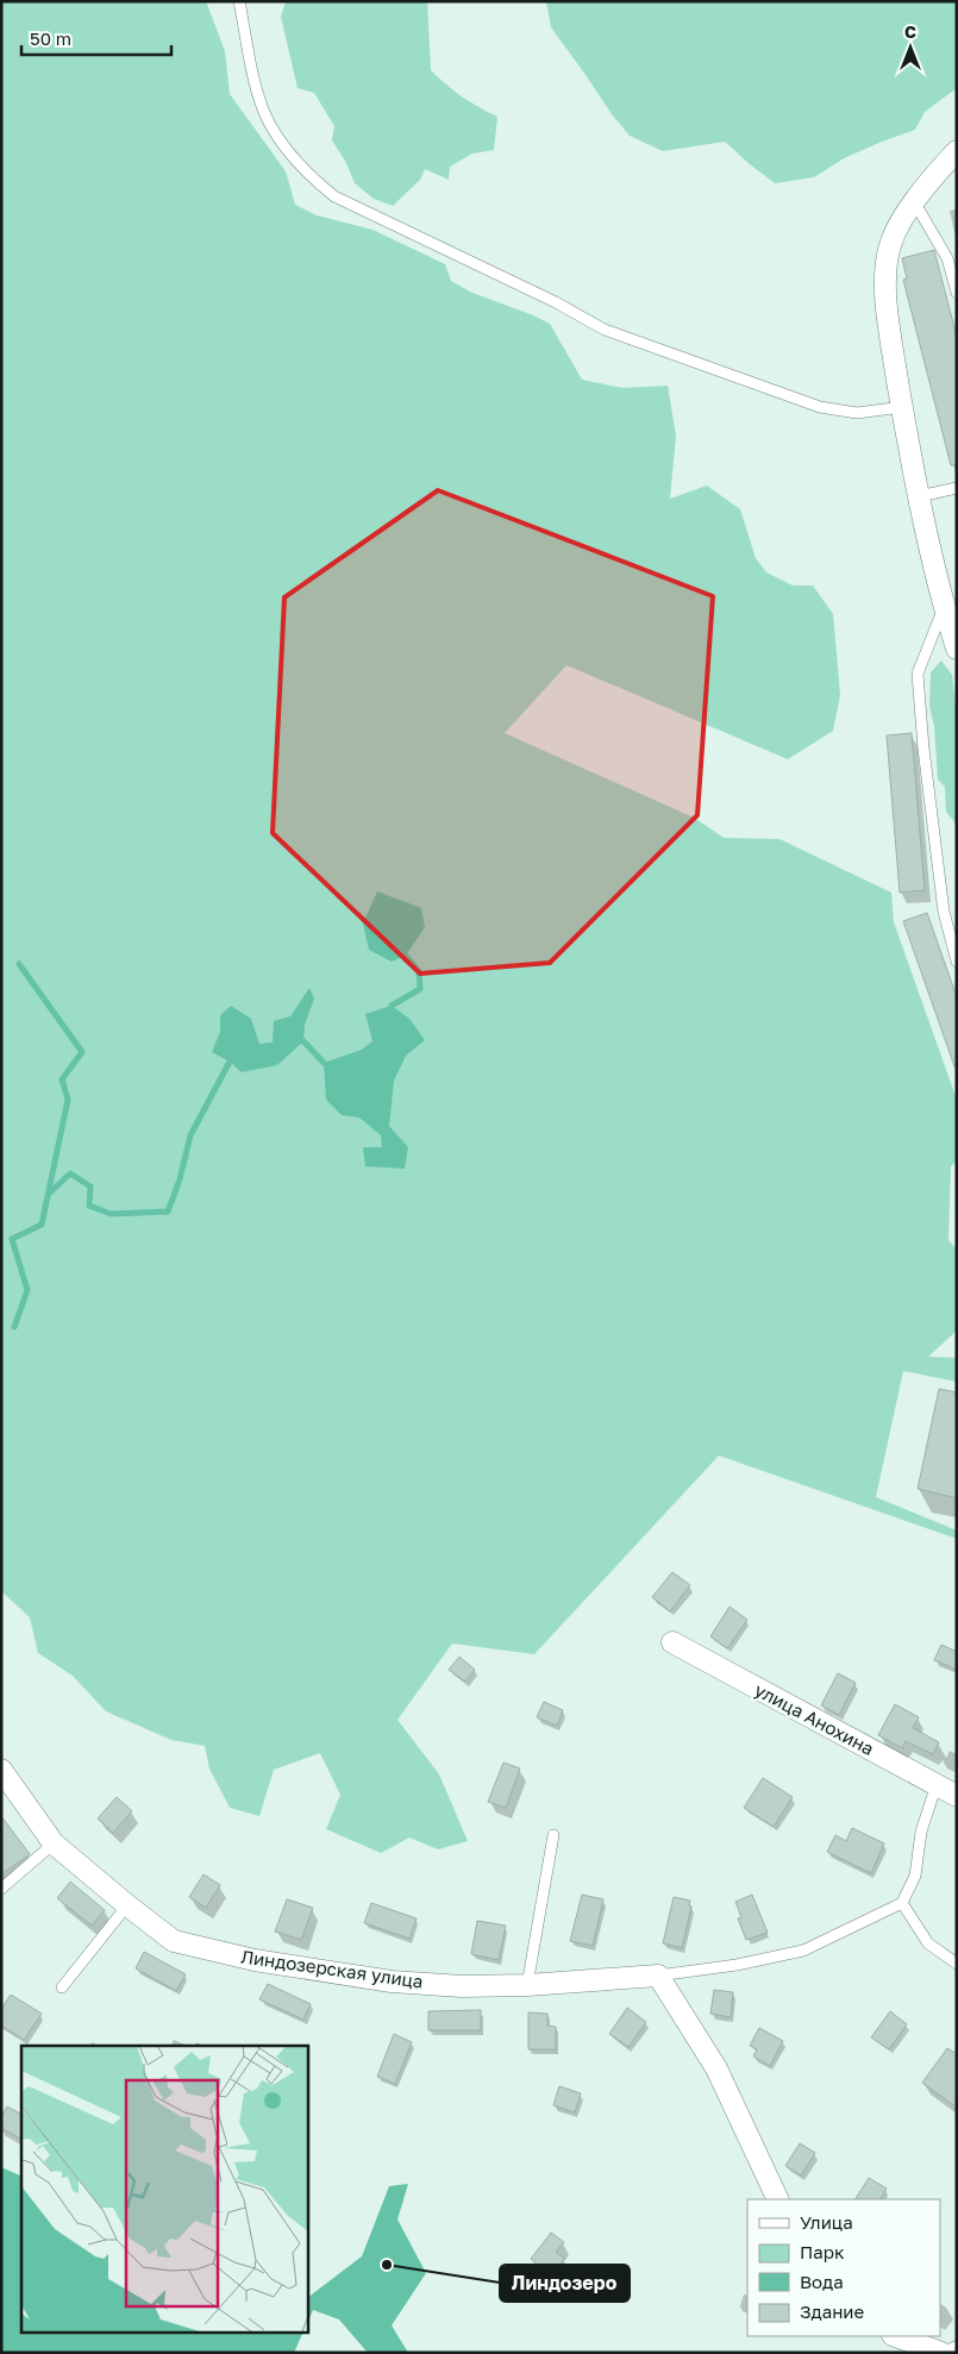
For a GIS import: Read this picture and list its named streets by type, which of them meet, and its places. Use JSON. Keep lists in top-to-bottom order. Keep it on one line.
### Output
{"streets":{"street":["улица Анохина","Линдозерская улица"]},"places":["Линдозеро"],"legend":["Улица","Парк","Вода","Здание"],"scale_bar":"50 m","north":"top"}
